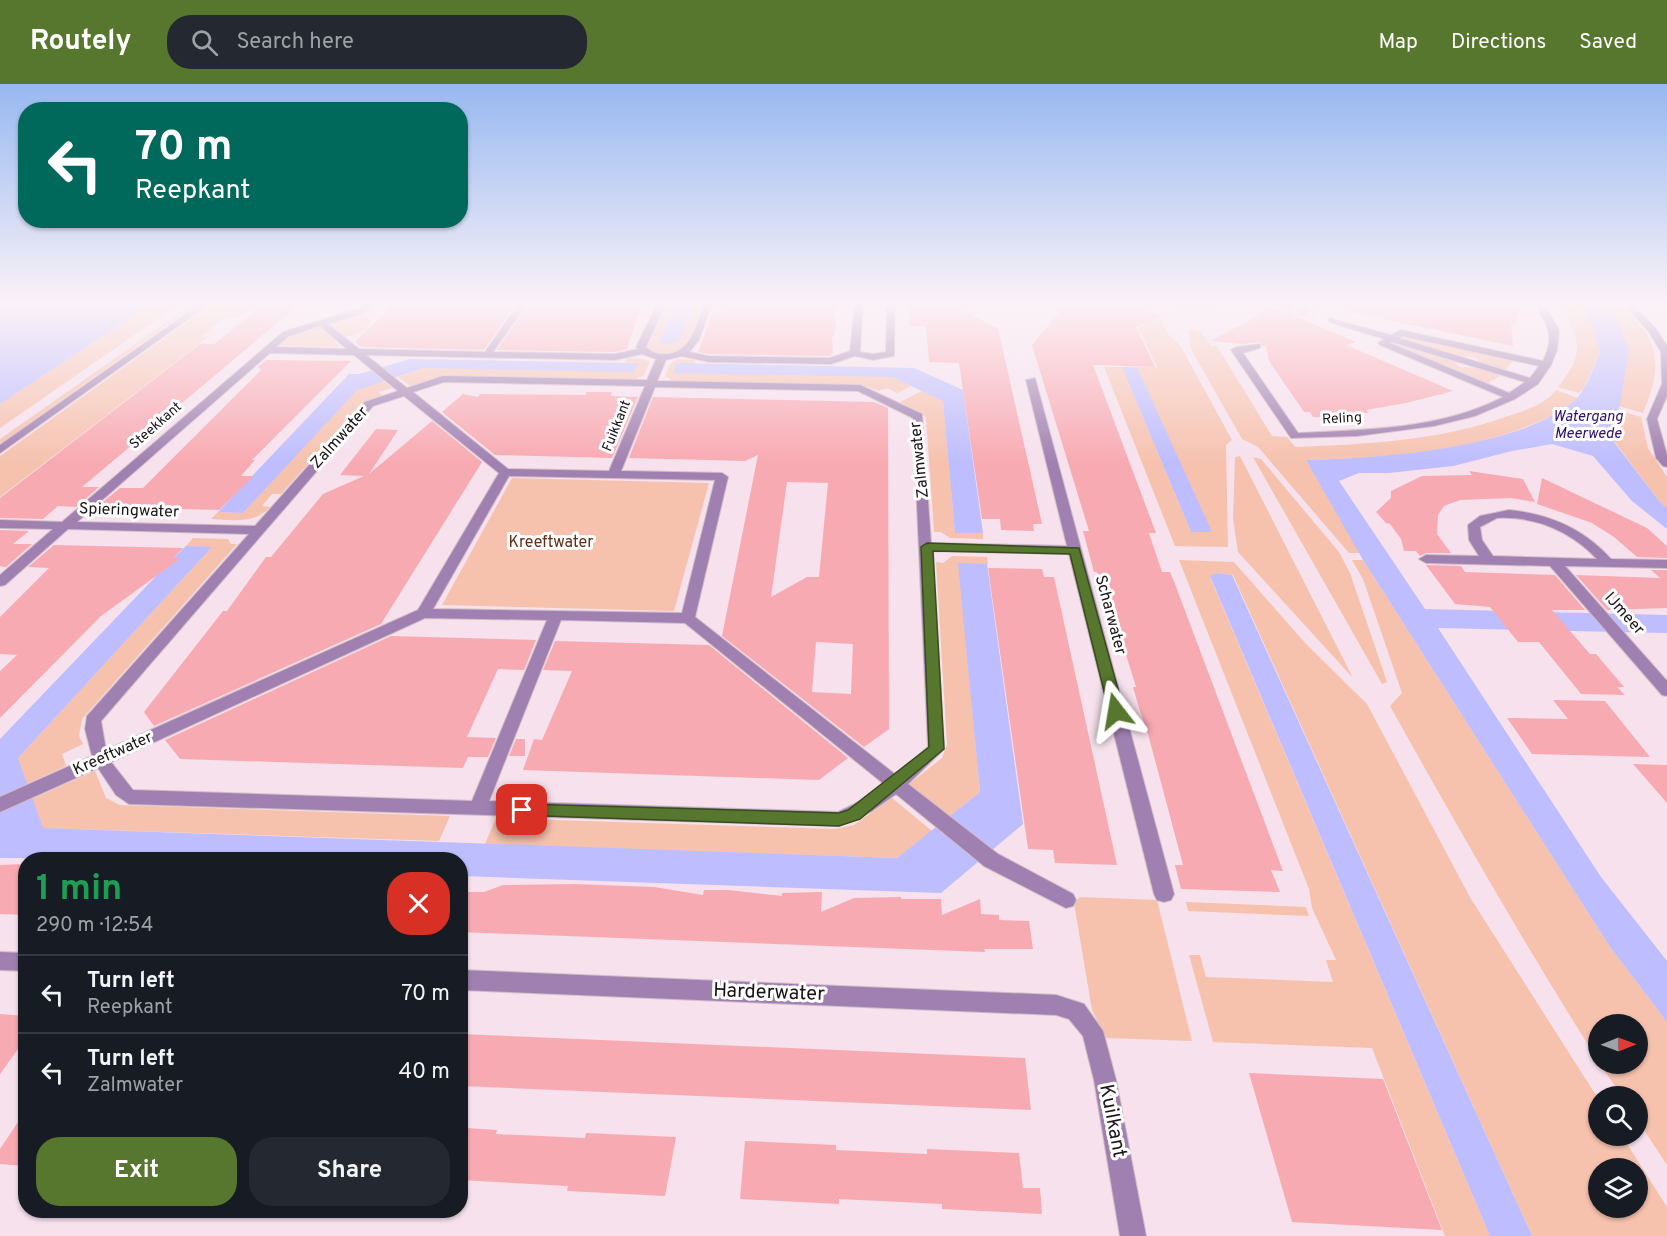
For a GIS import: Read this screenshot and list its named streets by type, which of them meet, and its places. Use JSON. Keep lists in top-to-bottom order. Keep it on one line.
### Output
{"streets":{"street":["Reling","Steekkant","Fuikkant","Zalmwater","Spieringwater","IJmeer","Scharwater","Kreeftwater","Harderwater","Kuilkant"]},"crossings":[["Steekkant","Spieringwater"],["Fuikkant","Zalmwater"],["Zalmwater","Spieringwater"],["Zalmwater","Kreeftwater"],["Harderwater","Kuilkant"]],"water":["Watergang Meerwede"],"parks":["Kreeftwater"],"north":"right","page":{"header":"Routely","search":"Search here","nav":["Map","Directions","Saved"],"turn":["70 m","Reepkant"],"heading":["1 min","290 m · 12:54"],"list":[{"name":"Turn left","note":"Reepkant","value":"70 m"},{"name":"Turn left","note":"Zalmwater","value":"40 m"}],"buttons":["Exit","Share"]}}
